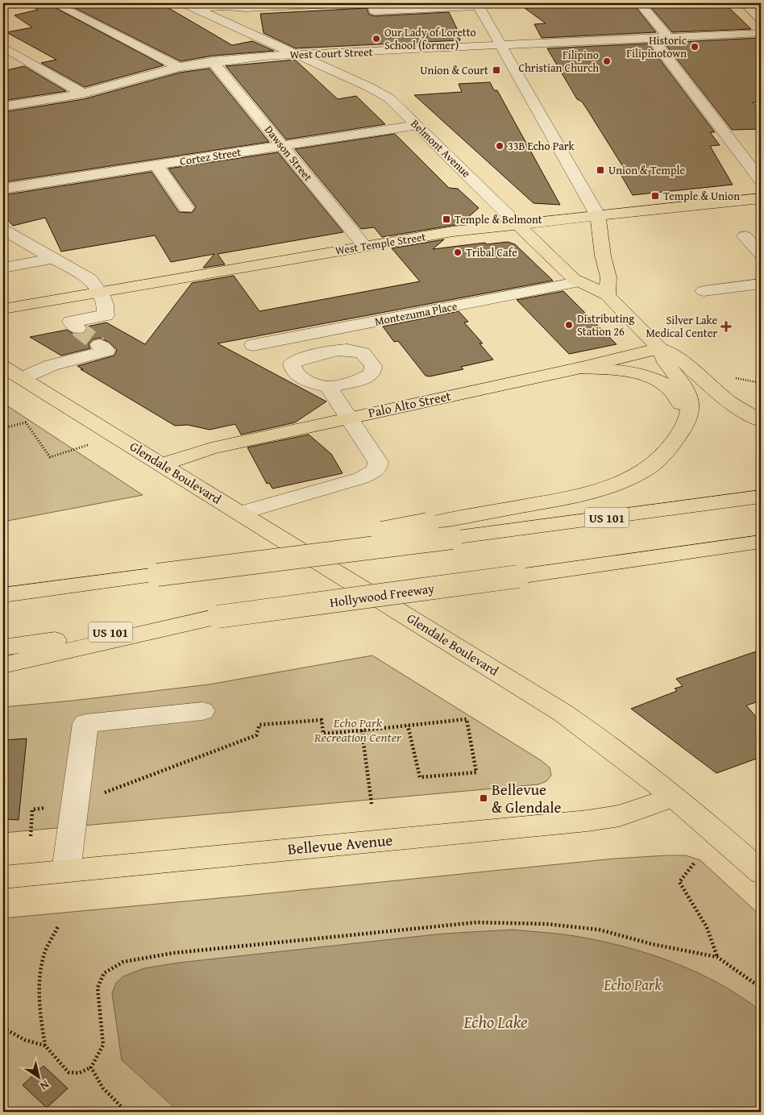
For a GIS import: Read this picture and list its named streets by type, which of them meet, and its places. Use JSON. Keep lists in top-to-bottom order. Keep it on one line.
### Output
{"streets":{"main road":["Belmont Avenue","West Temple Street","Palo Alto Street","Glendale Boulevard","US 101","Hollywood Freeway","Bellevue Avenue"],"street":["West Court Street","Dawson Street","Cortez Street","Montezuma Place"]},"crossings":[["West Court Street","Belmont Avenue"],["West Court Street","Dawson Street"],["Belmont Avenue","Cortez Street"],["Belmont Avenue","West Temple Street"],["Belmont Avenue","Montezuma Place"],["Belmont Avenue","Palo Alto Street"],["Dawson Street","Cortez Street"],["Dawson Street","West Temple Street"],["Palo Alto Street","Glendale Boulevard"],["Glendale Boulevard","Bellevue Avenue"]],"water":["Echo Lake"],"parks":["Echo Park Recreation Center","Echo Park"],"places":{"other":["Our Lady of Loretto School (former)","Historic Filipinotown","Filipino Christian Church","33B Echo Park","Tribal Cafe","Distributing Station 26"],"transit":["Union & Court","Union & Temple","Temple & Union","Temple & Belmont","Bellevue & Glendale"],"health":["Silver Lake Medical Center"]},"north":"bottom right"}
